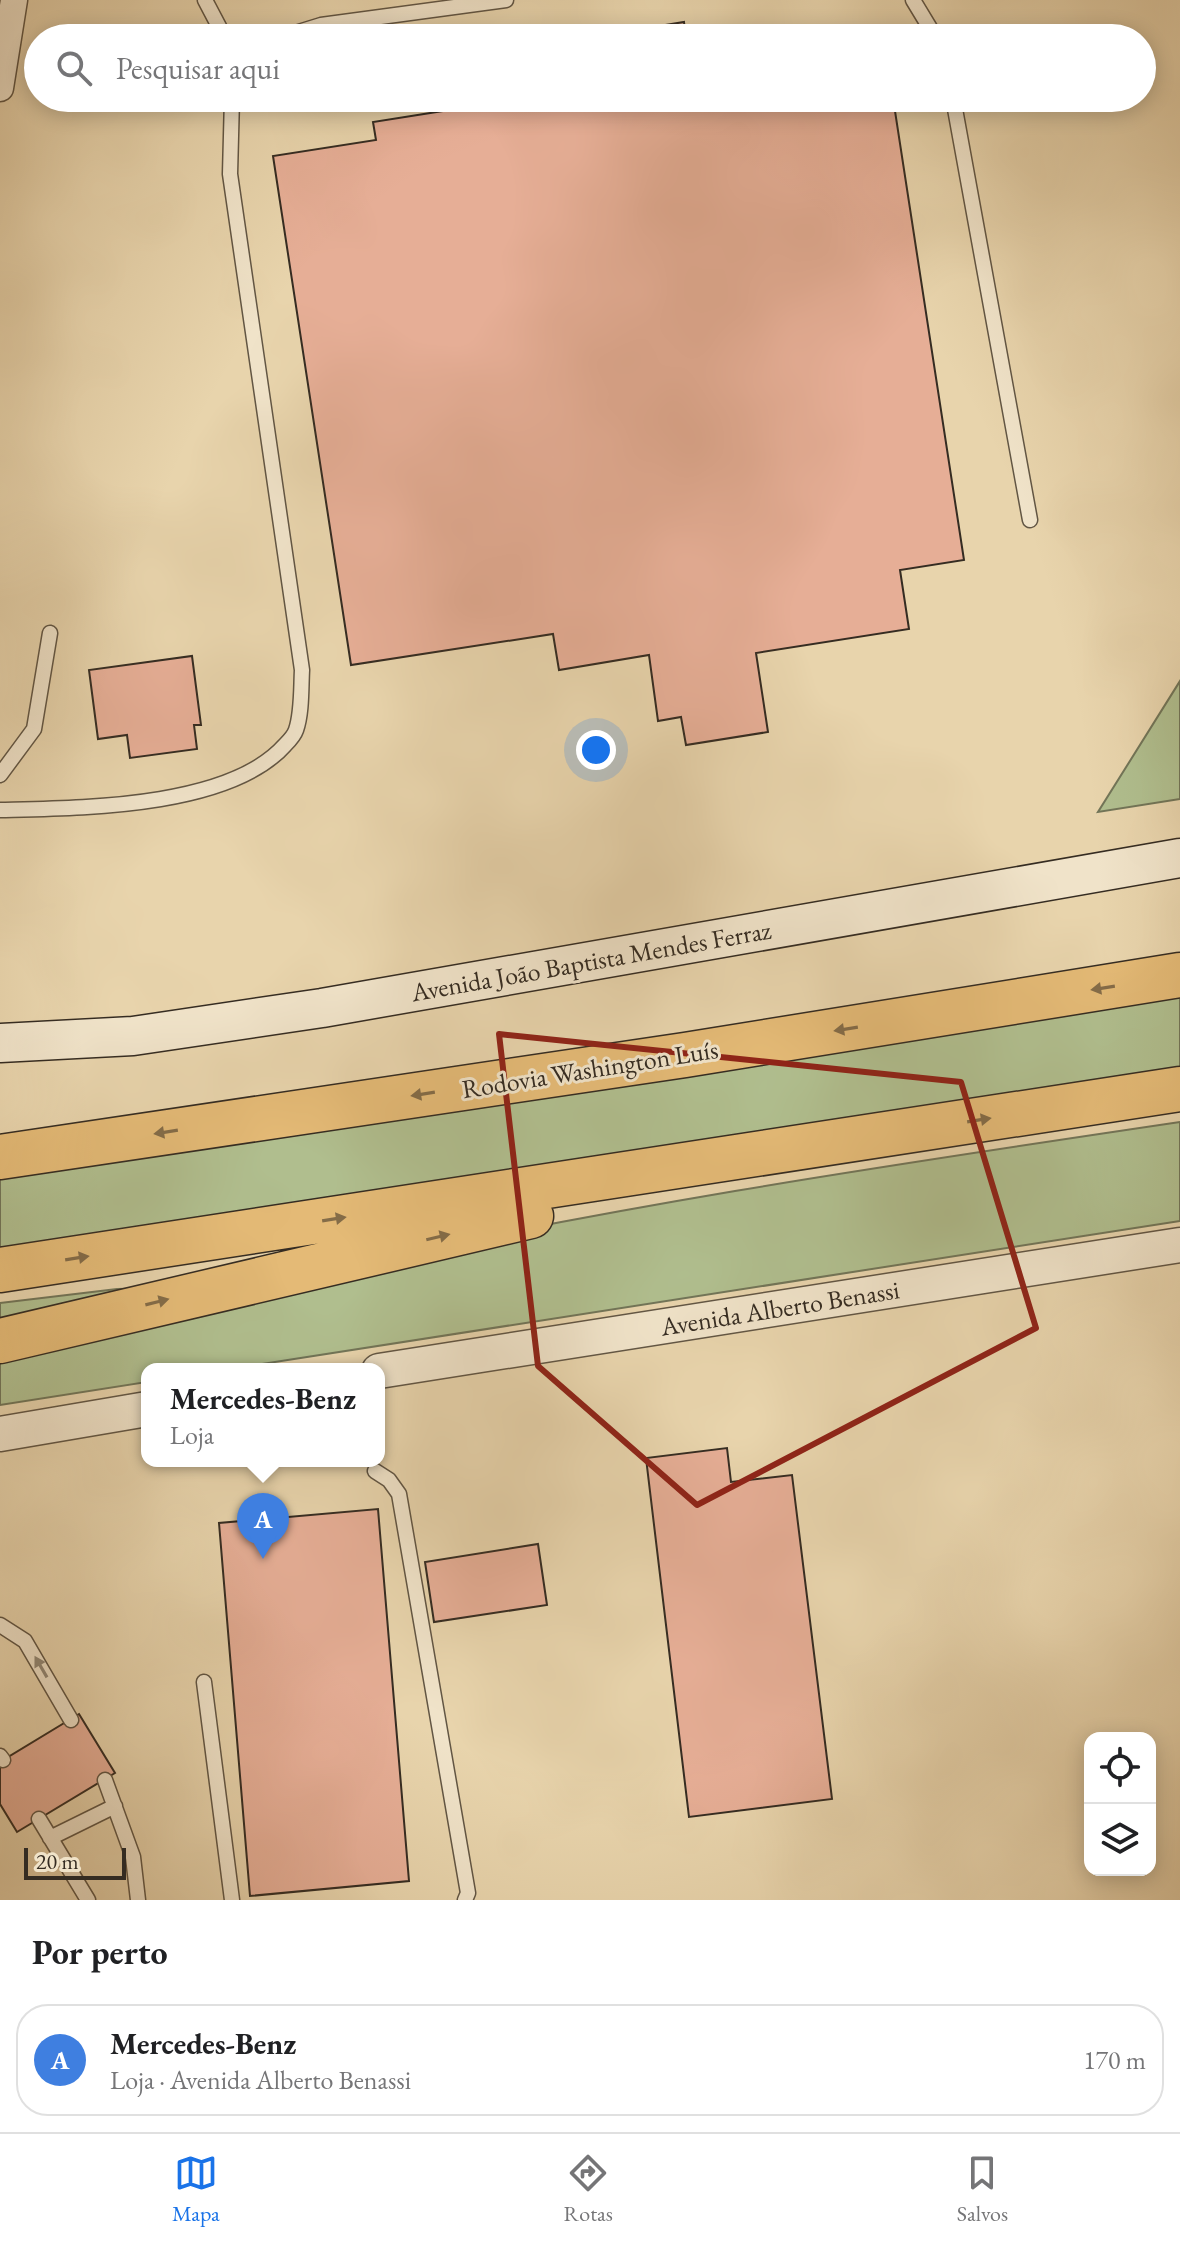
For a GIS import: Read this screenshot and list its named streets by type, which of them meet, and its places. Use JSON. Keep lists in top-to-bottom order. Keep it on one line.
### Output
{"streets":{"highway":["Rodovia Washington Luís"],"main road":["Avenida João Baptista Mendes Ferraz"],"street":["Avenida Alberto Benassi"]},"scale_bar":"20 m","page":{"search":"Pesquisar aqui","popup":["Mercedes-Benz","Loja"],"pins":"A","scale":"20 m","heading":"Por perto","list":[{"mark":"A","name":"Mercedes-Benz","note":"Loja · Avenida Alberto Benassi","value":"170 m"}],"nav":["Mapa","Rotas","Salvos"]}}
